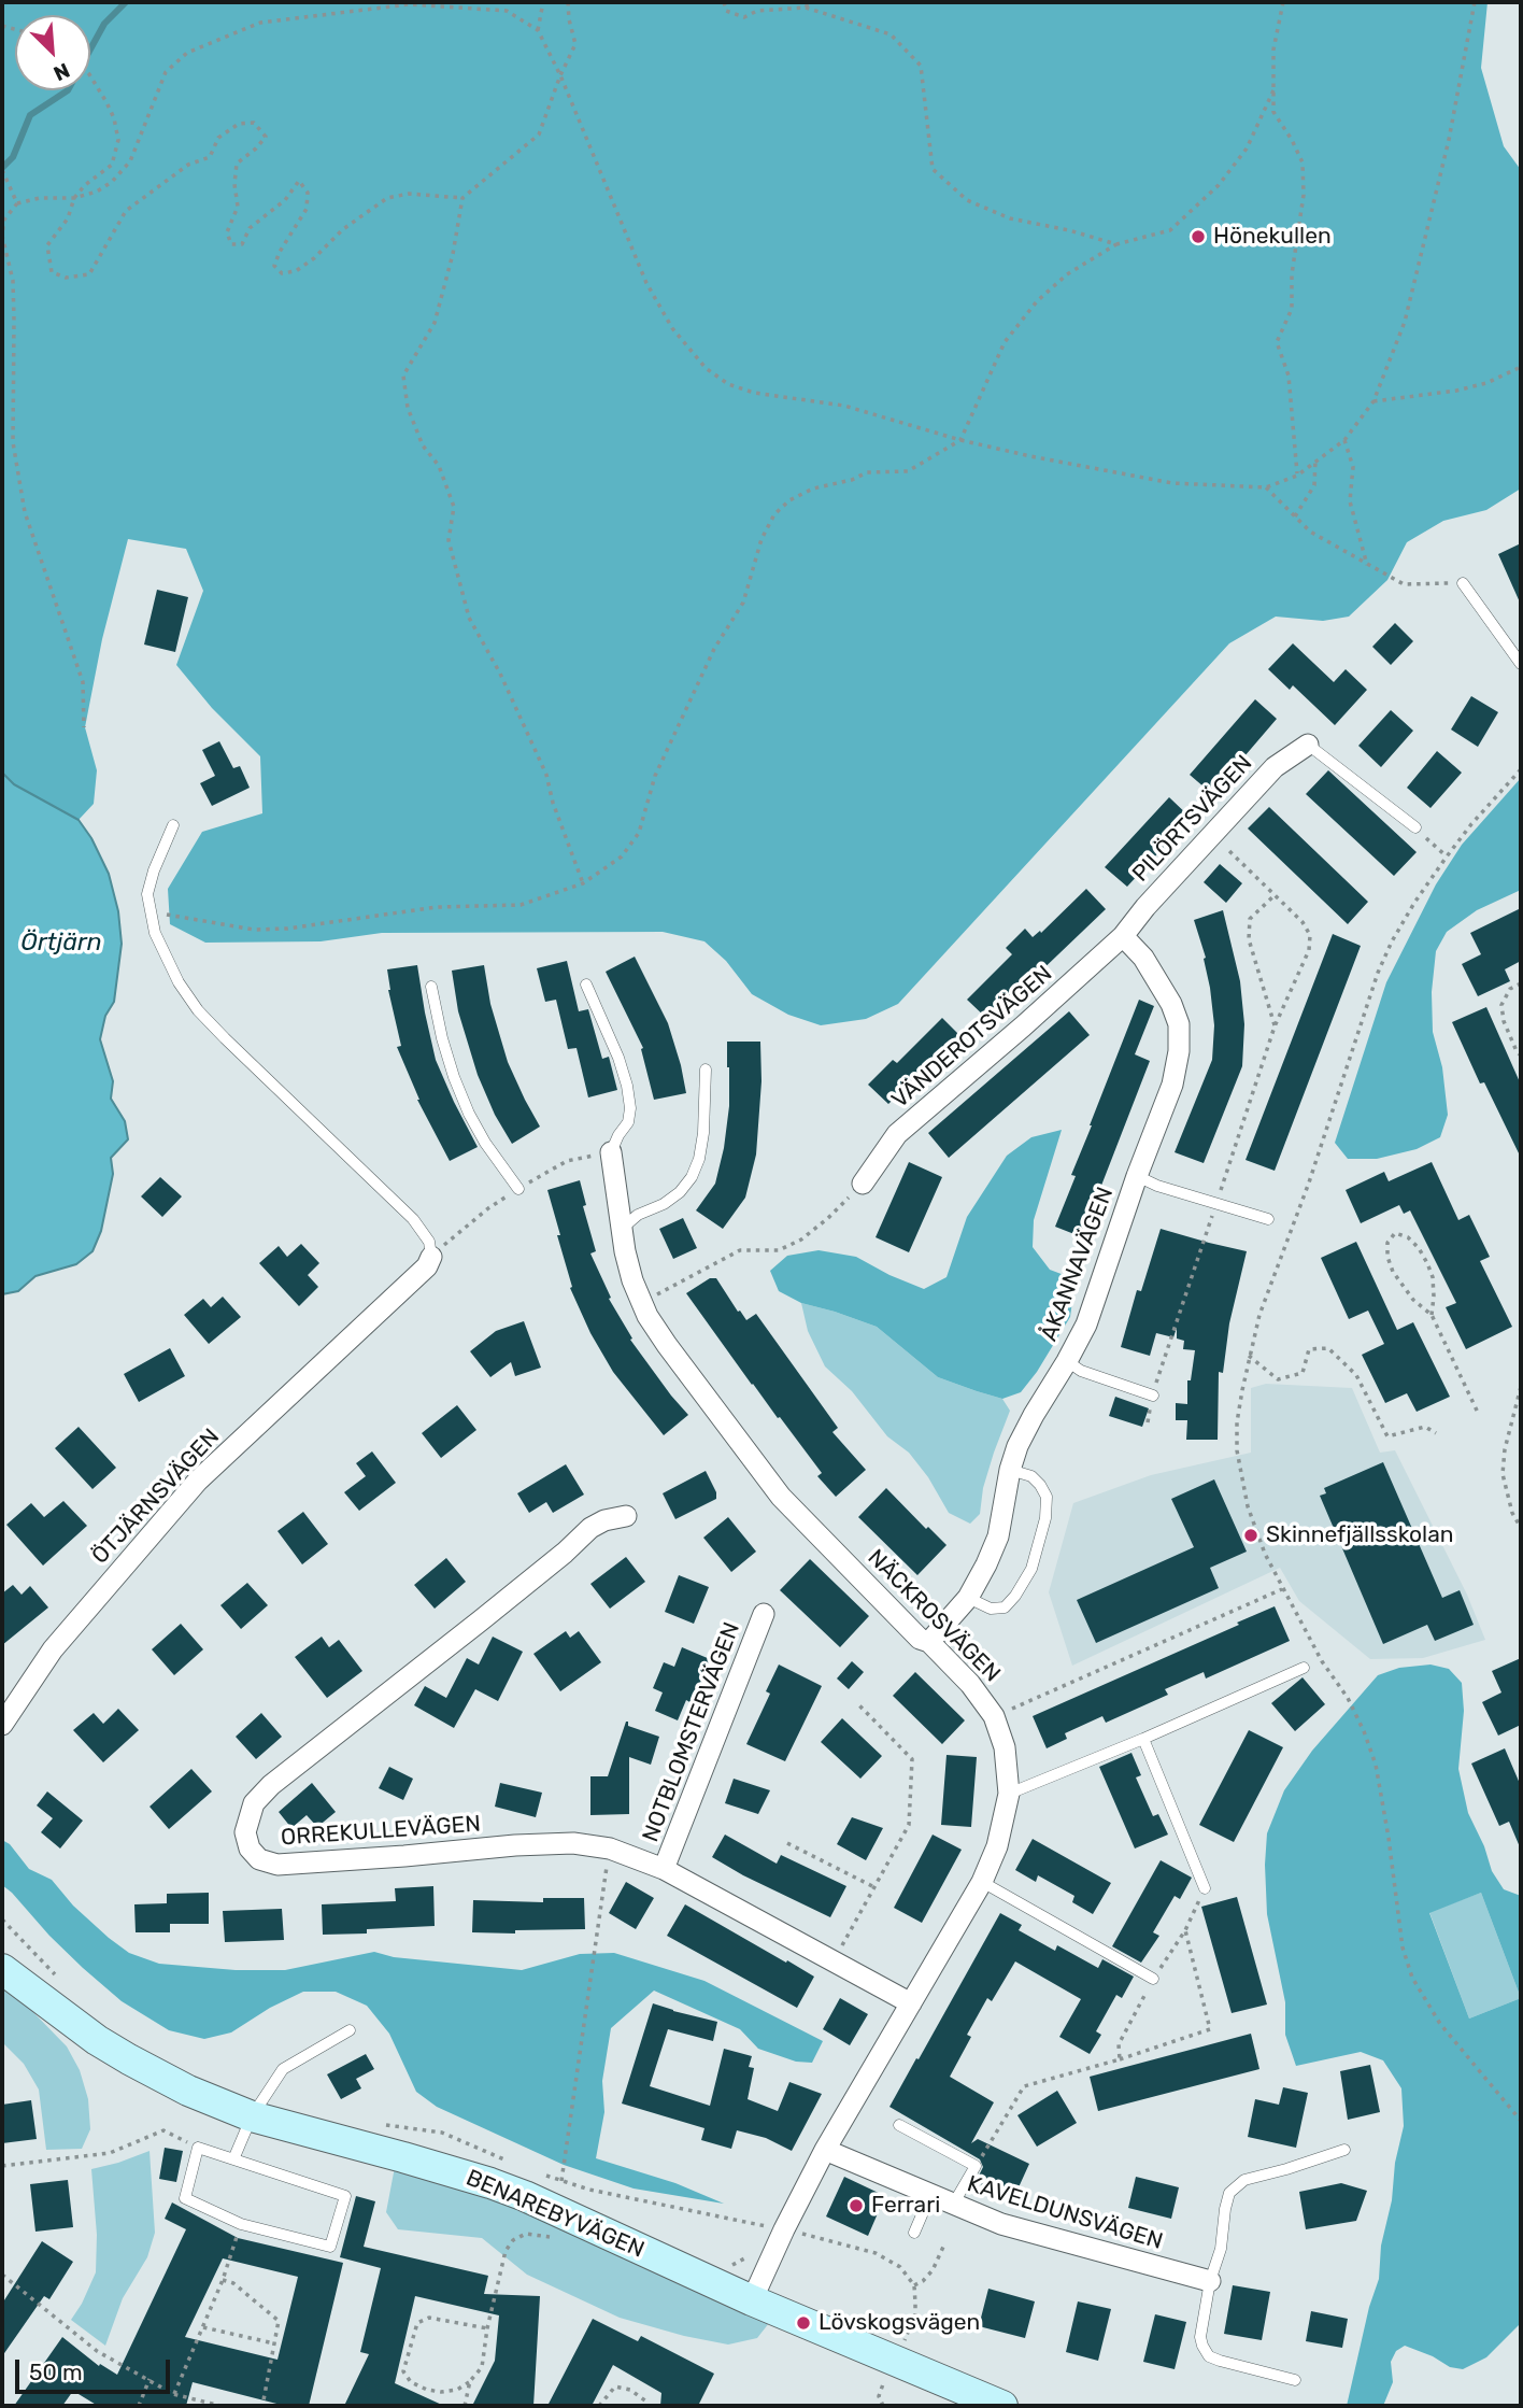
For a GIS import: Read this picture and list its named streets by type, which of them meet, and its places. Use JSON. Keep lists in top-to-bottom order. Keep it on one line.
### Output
{"streets":{"street":["PILÖRTSVÄGEN","VÄNDEROTSVÄGEN","ÅKANNAVÄGEN","ÖTJÄRNSVÄGEN","NÄCKROSVÄGEN","NOTBLOMSTERVÄGEN","ORREKULLEVÄGEN","KAVELDUNSVÄGEN","BENAREBYVÄGEN"]},"crossings":[["PILÖRTSVÄGEN","VÄNDEROTSVÄGEN"],["PILÖRTSVÄGEN","ÅKANNAVÄGEN"],["VÄNDEROTSVÄGEN","ÅKANNAVÄGEN"],["ÅKANNAVÄGEN","NÄCKROSVÄGEN"],["NÄCKROSVÄGEN","ORREKULLEVÄGEN"],["NÄCKROSVÄGEN","KAVELDUNSVÄGEN"],["NÄCKROSVÄGEN","BENAREBYVÄGEN"],["NOTBLOMSTERVÄGEN","ORREKULLEVÄGEN"]],"water":["Örtjärn"],"places":["Hönekullen","Skinnefjällsskolan","Ferrari","Lövskogsvägen"],"scale_bar":"50 m","north":"bottom right"}
